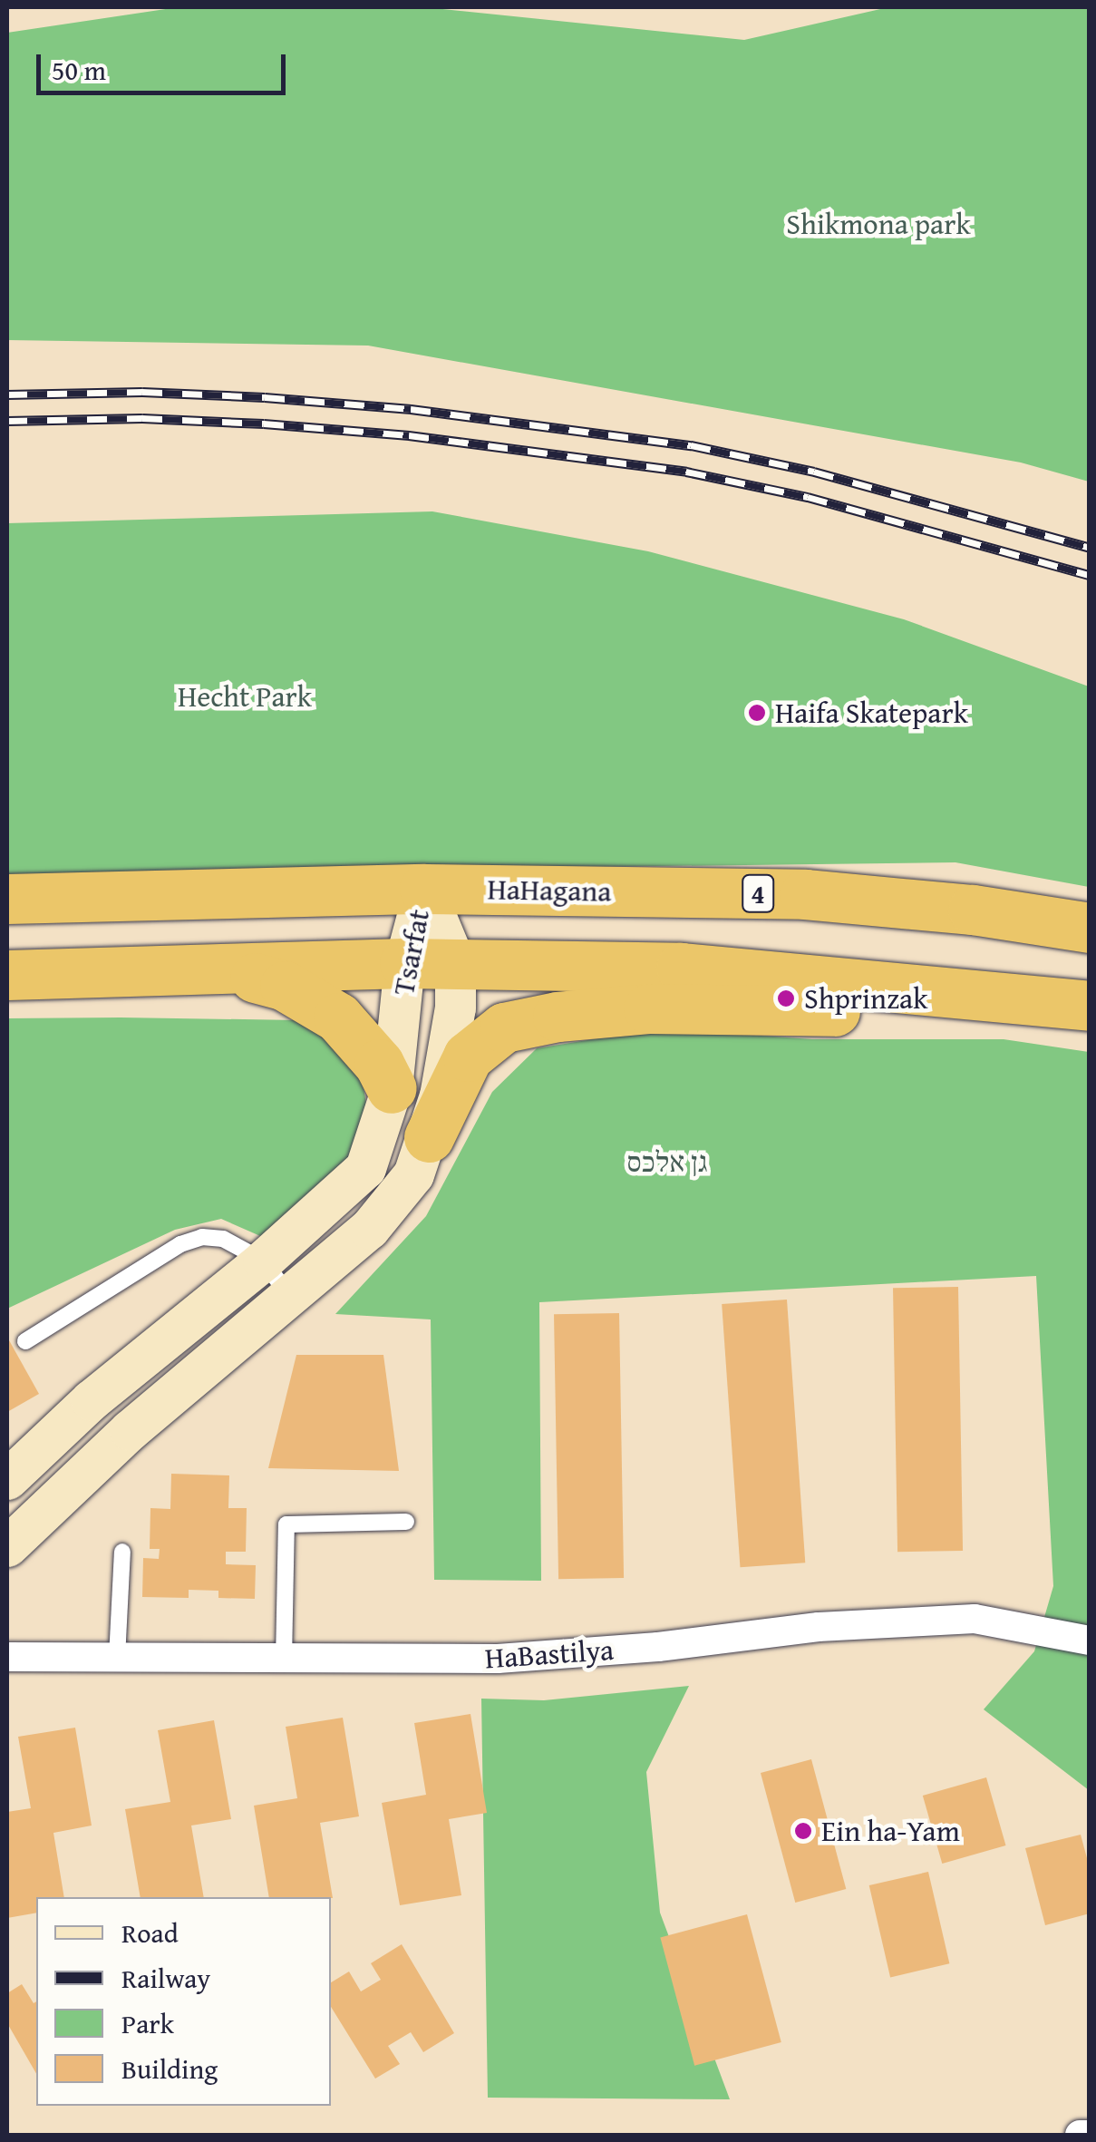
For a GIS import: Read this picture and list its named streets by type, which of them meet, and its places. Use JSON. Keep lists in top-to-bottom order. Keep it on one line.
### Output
{"streets":{"highway":["HaHagana","4"],"street":["Tsarfat","HaBastilya"]},"crossings":[["HaHagana","Tsarfat"]],"parks":["Shikmona park","Hecht Park","גן אלכס"],"places":["Haifa Skatepark","Shprinzak","Ein ha-Yam"],"legend":["Road","Railway","Park","Building"],"scale_bar":"50 m"}
